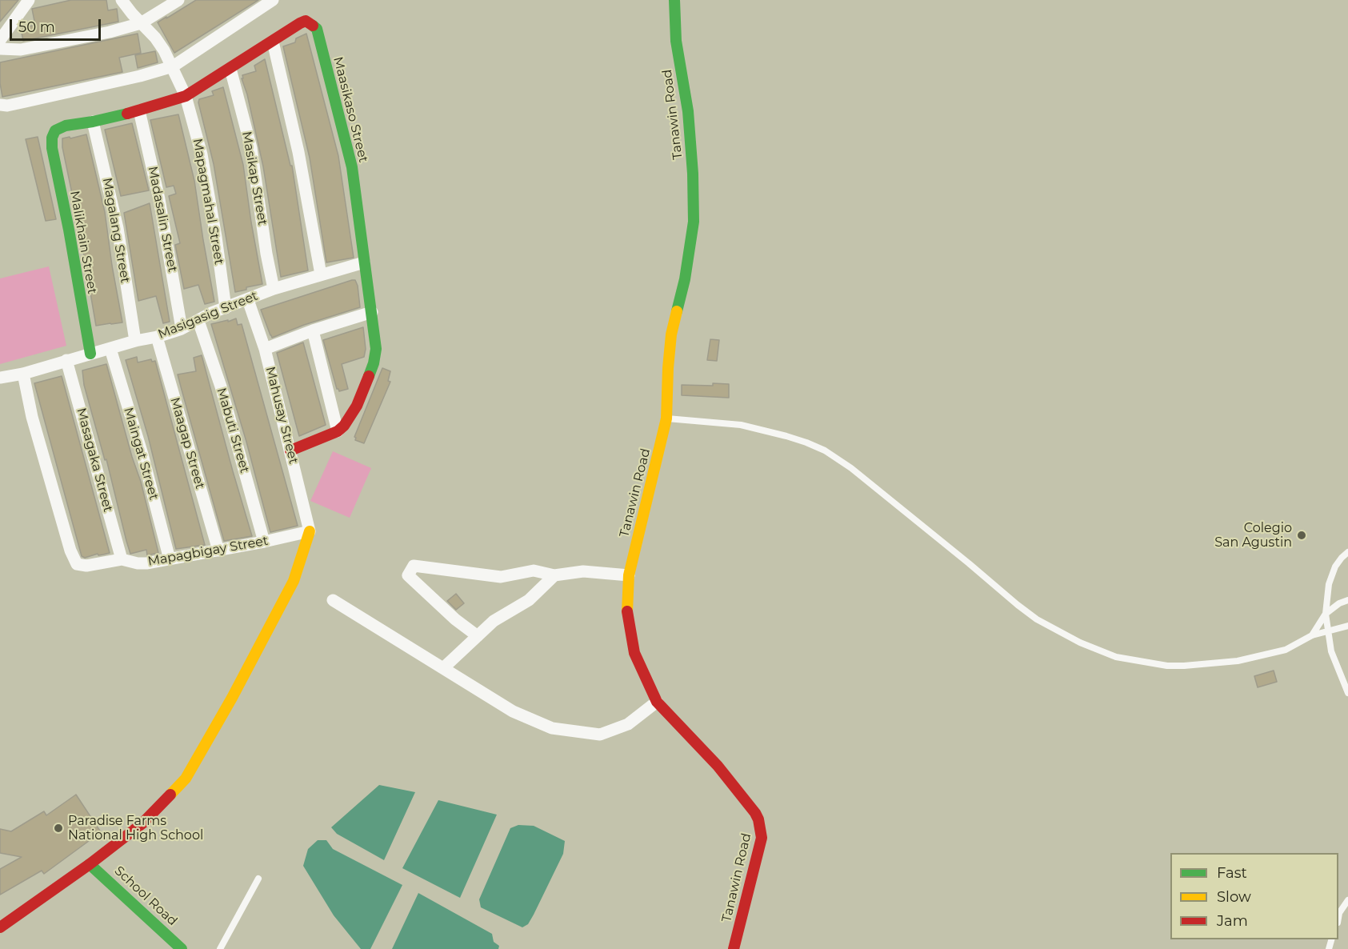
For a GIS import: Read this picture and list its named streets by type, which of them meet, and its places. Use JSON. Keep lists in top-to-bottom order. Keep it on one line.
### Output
{"streets":{"street":["Maasikaso Street","Tanawin Road","Masikap Street","Mapagmahal Street","Madasalin Street","Magalang Street","Malikhain Street","Masigasig Street","Mahusay Street","Mabuti Street","Maagap Street","Maingat Street","Masagaka Street","Mapagbigay Street","School Road"]},"crossings":[["Maasikaso Street","Masikap Street"],["Maasikaso Street","Mapagmahal Street"],["Maasikaso Street","Madasalin Street"],["Maasikaso Street","Magalang Street"],["Maasikaso Street","Malikhain Street"],["Maasikaso Street","Masigasig Street"],["Maasikaso Street","Mahusay Street"],["Masikap Street","Masigasig Street"],["Mapagmahal Street","Masigasig Street"],["Madasalin Street","Masigasig Street"],["Magalang Street","Masigasig Street"],["Malikhain Street","Masigasig Street"],["Masigasig Street","Mahusay Street"],["Masigasig Street","Mabuti Street"],["Masigasig Street","Maagap Street"],["Masigasig Street","Maingat Street"],["Masigasig Street","Masagaka Street"],["Masigasig Street","Mapagbigay Street"],["Mahusay Street","Mapagbigay Street"],["Mabuti Street","Mapagbigay Street"],["Maagap Street","Mapagbigay Street"],["Maingat Street","Mapagbigay Street"],["Masagaka Street","Mapagbigay Street"]],"places":["Colegio San Agustin","Paradise Farms National High School"],"legend":["Fast","Slow","Jam"],"scale_bar":"50 m"}
